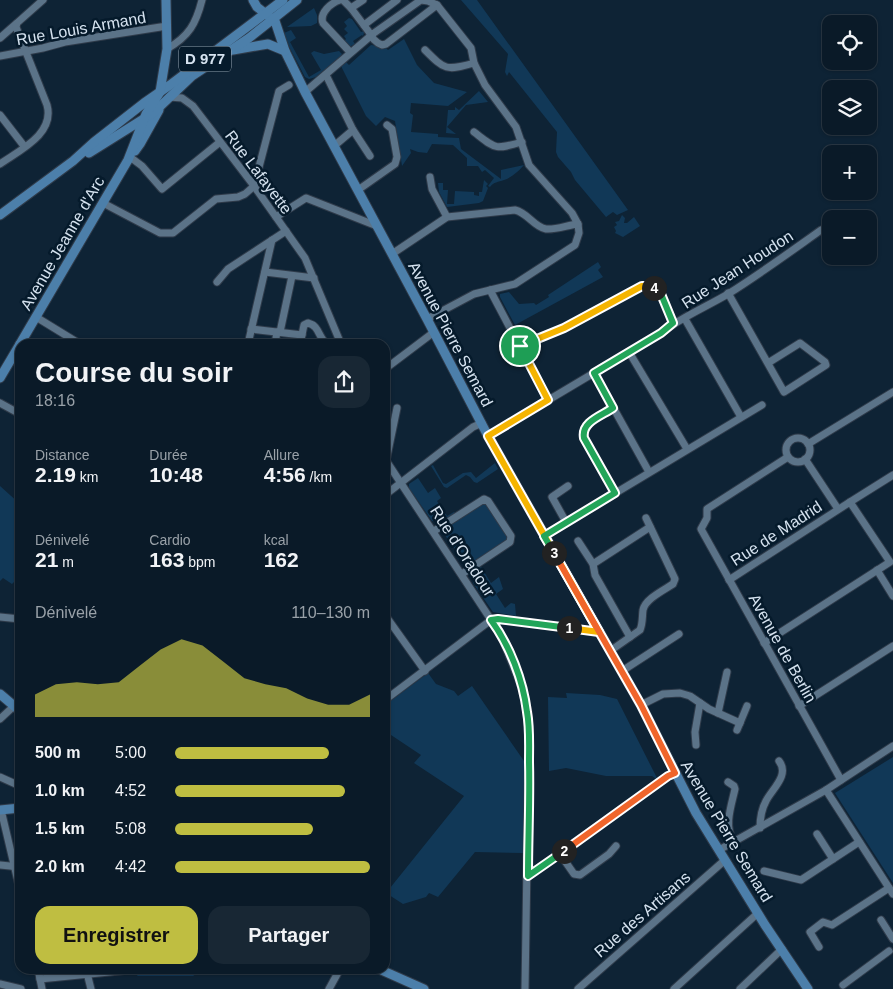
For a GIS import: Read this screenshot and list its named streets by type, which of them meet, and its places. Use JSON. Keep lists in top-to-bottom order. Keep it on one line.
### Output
{"streets":{"main road":["D 977","Avenue Jeanne d'Arc","Avenue Pierre Semard"],"street":["Rue Louis Armand","Rue Lafayette","Rue Jean Houdon","Rue de Madrid","Rue d'Oradour","Avenue de Berlin","Rue des Artisans"]},"crossings":[["D 977","Rue Lafayette"],["D 977","Avenue Jeanne d'Arc"],["D 977","Avenue Pierre Semard"],["Rue Jean Houdon","Avenue Pierre Semard"],["Avenue Pierre Semard","Rue des Artisans"],["Rue de Madrid","Avenue de Berlin"]],"page":{"map_buttons":["+","−"],"pins":["4","3","1","2"],"heading":["Course du soir","18:16"],"stats":[["Distance","2.19 km"],["Durée","10:48"],["Allure","4:56 /km"],["Dénivelé","21 m"],["Cardio","163 bpm"],["kcal","162"]],"chart":["Dénivelé","110–130 m"],"list":[{"name":"500 m","note":"5:00"},{"name":"1.0 km","note":"4:52"},{"name":"1.5 km","note":"5:08"},{"name":"2.0 km","note":"4:42"}],"buttons":["Enregistrer","Partager"]}}
